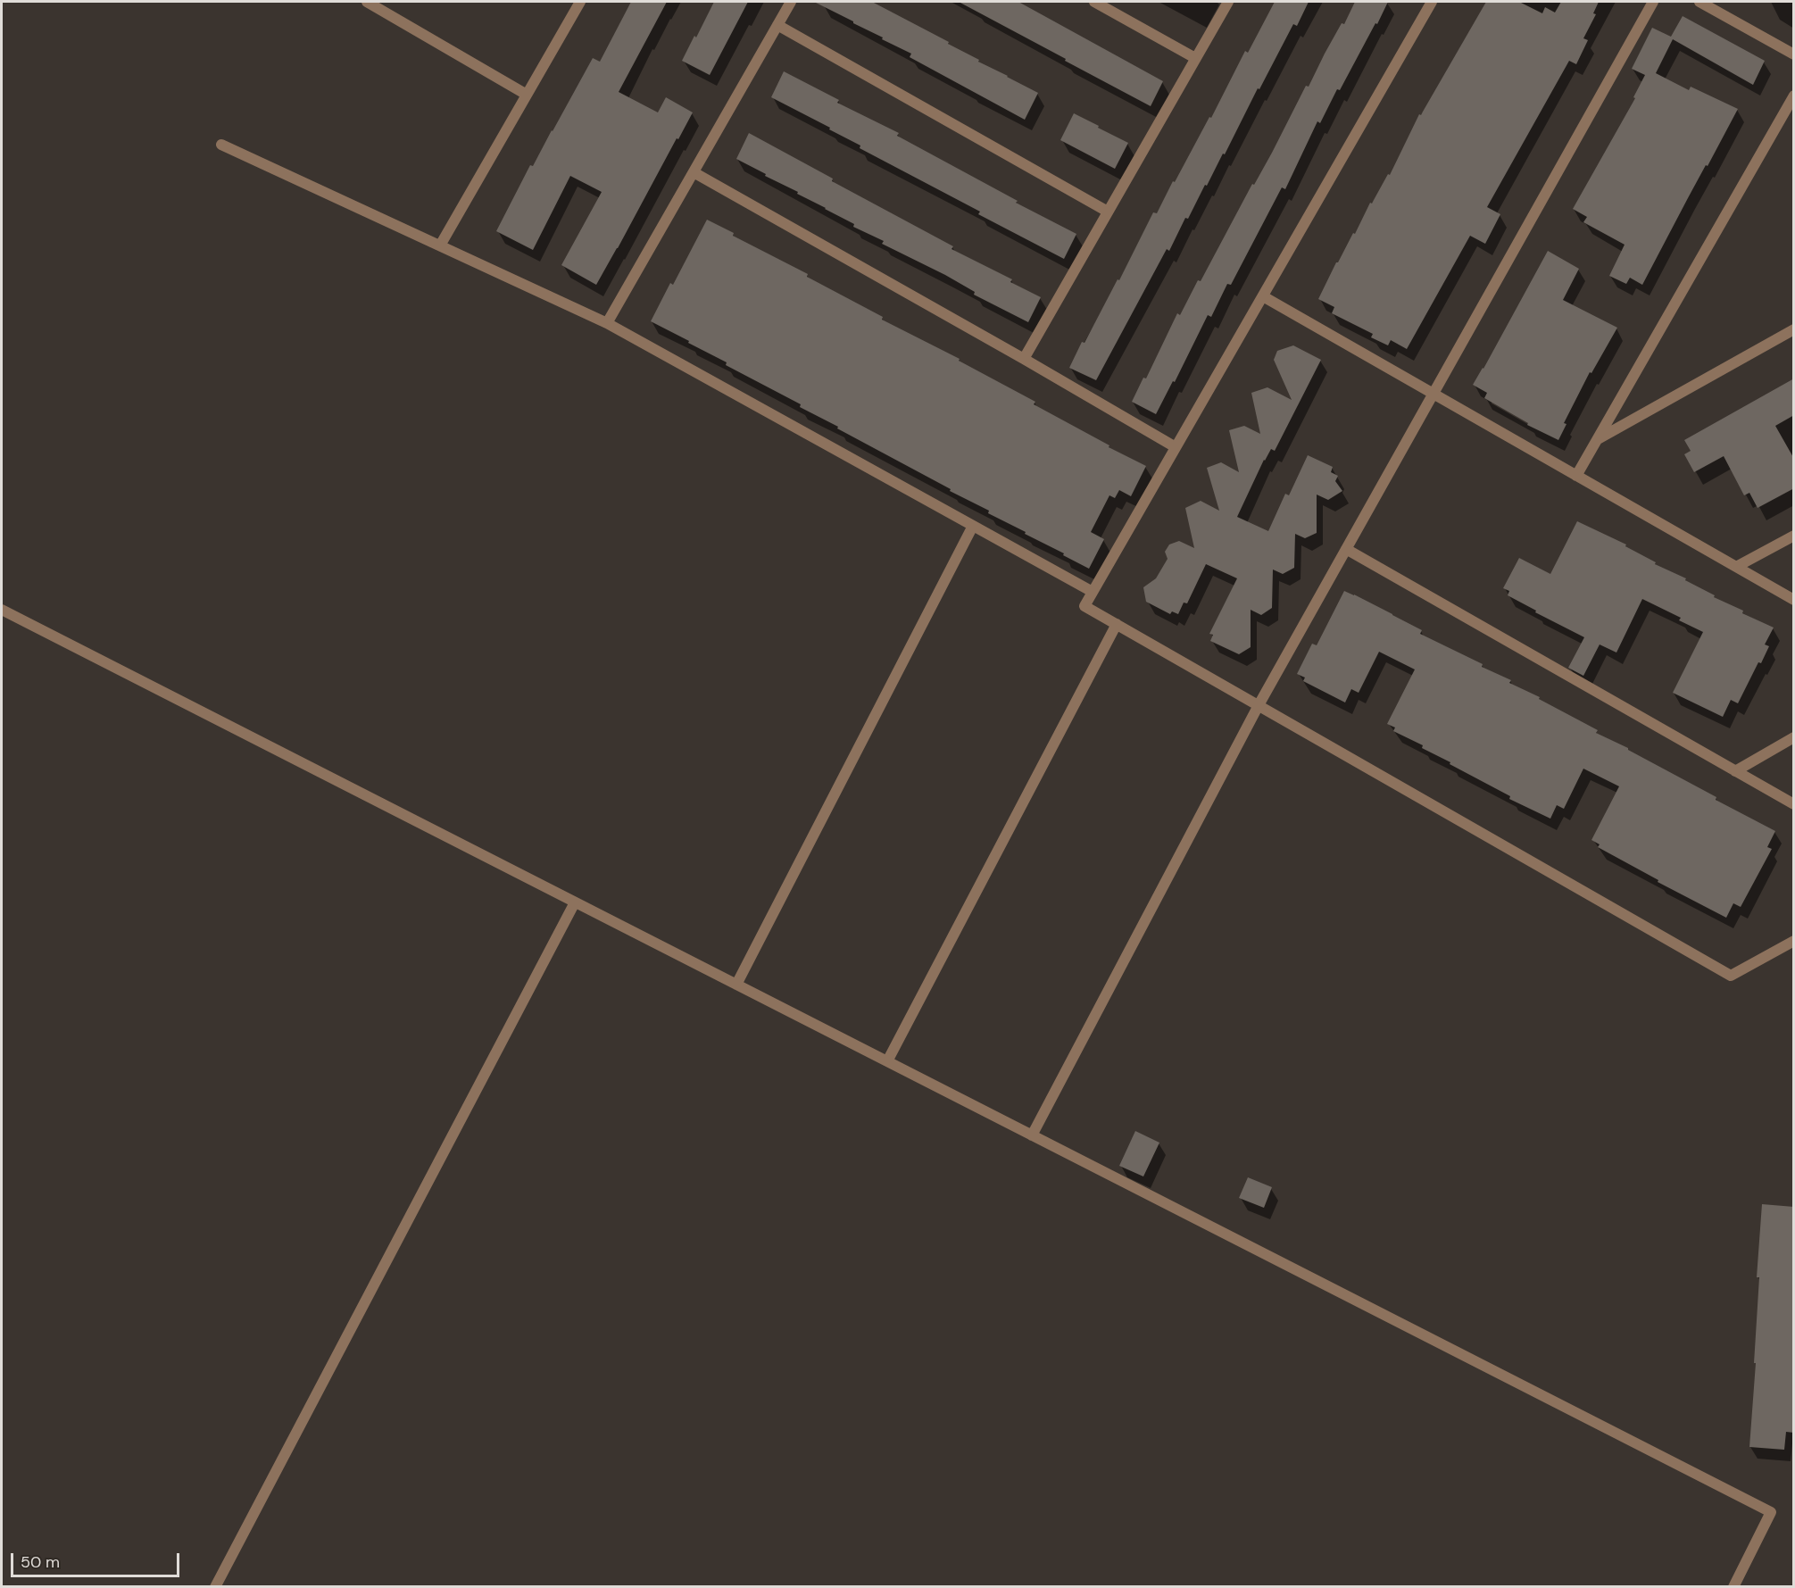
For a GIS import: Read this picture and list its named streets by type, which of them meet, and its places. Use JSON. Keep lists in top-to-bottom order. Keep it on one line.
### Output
{"scale_bar":"50 m"}
